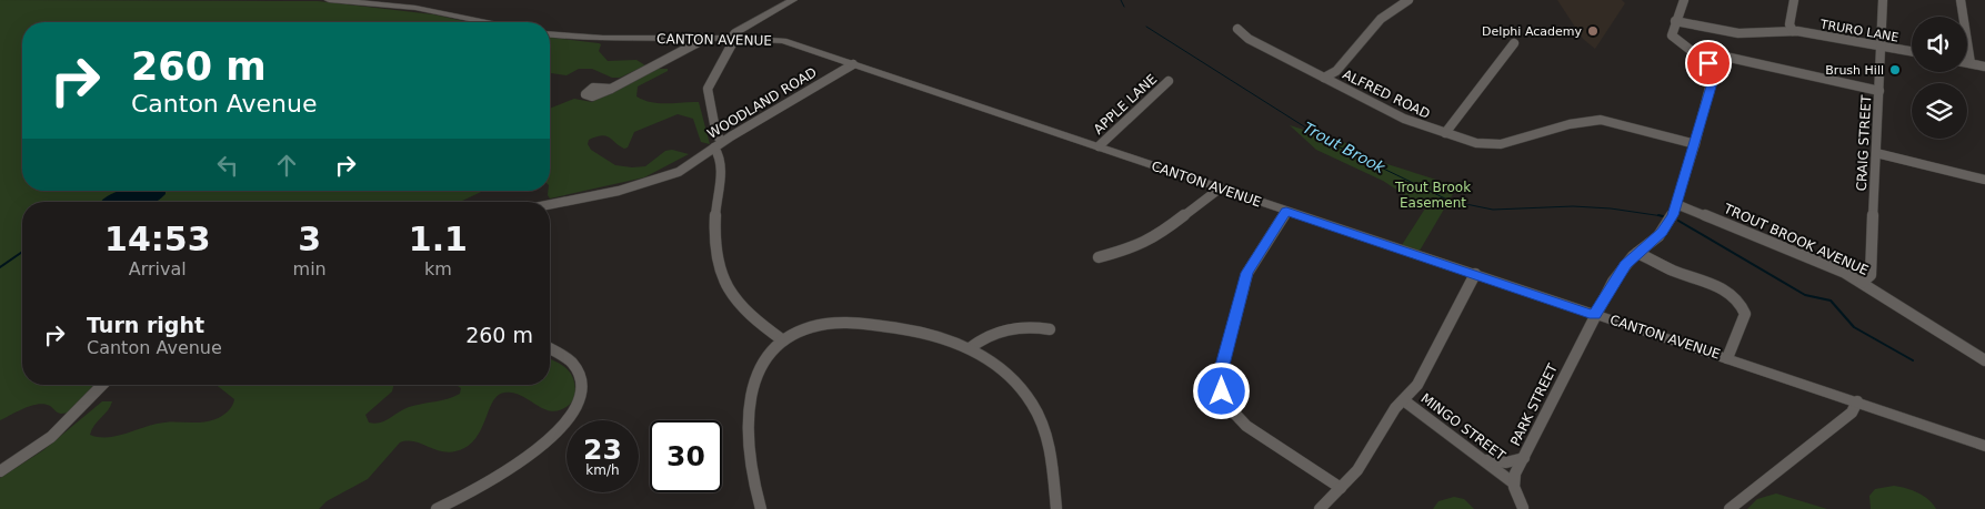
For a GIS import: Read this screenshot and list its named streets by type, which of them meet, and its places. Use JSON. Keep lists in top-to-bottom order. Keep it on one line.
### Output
{"streets":{"main road":["CANTON AVENUE"],"street":["TRURO LANE","ALFRED ROAD","WOODLAND ROAD","APPLE LANE","CRAIG STREET","TROUT BROOK AVENUE","PARK STREET","MINGO STREET"]},"crossings":[["TRURO LANE","CRAIG STREET"],["CANTON AVENUE","WOODLAND ROAD"],["CANTON AVENUE","APPLE LANE"],["CANTON AVENUE","PARK STREET"],["CANTON AVENUE","MINGO STREET"],["ALFRED ROAD","PARK STREET"],["CRAIG STREET","TROUT BROOK AVENUE"],["TROUT BROOK AVENUE","PARK STREET"],["PARK STREET","MINGO STREET"]],"water":["Trout Brook"],"parks":["Trout Brook Easement"],"places":["Delphi Academy","Brush Hill"],"page":{"turn":["260 m","Canton Avenue"],"eta":["14:53","Arrival","3","min","1.1","km"],"list":[{"name":"Turn right","note":"Canton Avenue","value":"260 m"}],"speed":"23 km/h","limit":"30"}}
